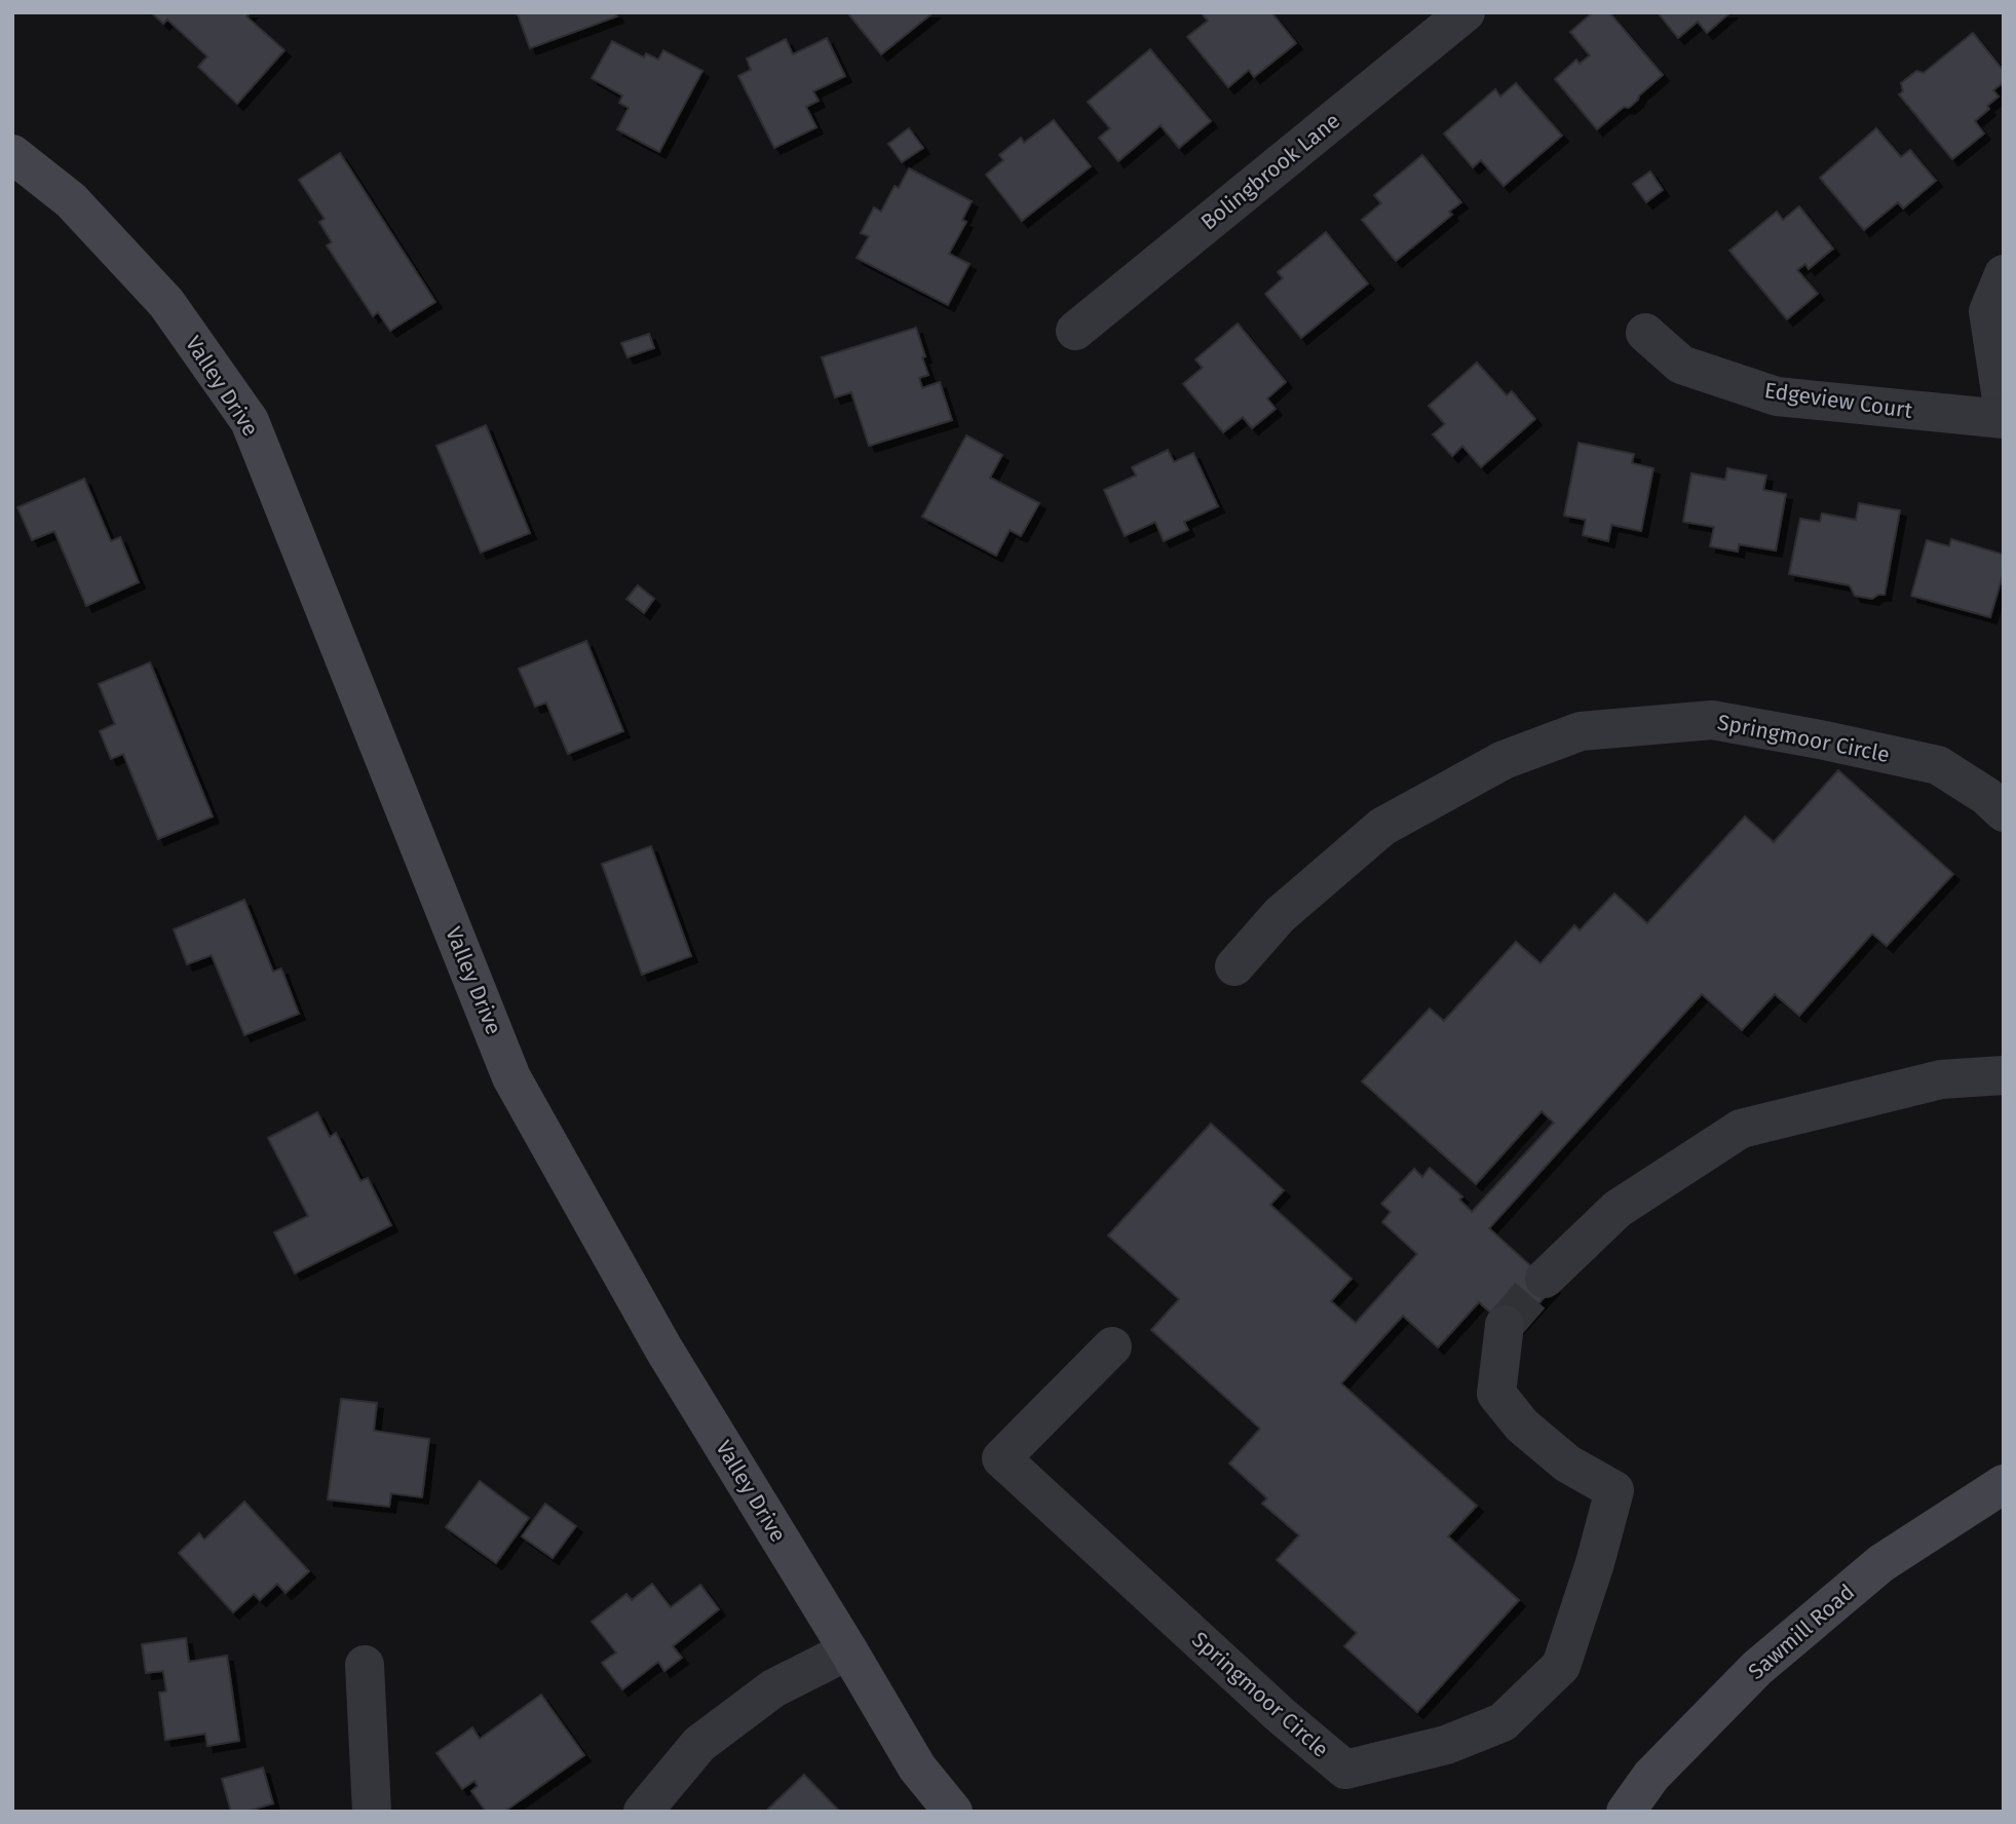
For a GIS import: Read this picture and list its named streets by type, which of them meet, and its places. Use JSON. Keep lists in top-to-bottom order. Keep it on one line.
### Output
{"streets":{"street":["Bolingbrook Lane","Valley Drive","Edgeview Court","Springmoor Circle","Sawmill Road"]}}
